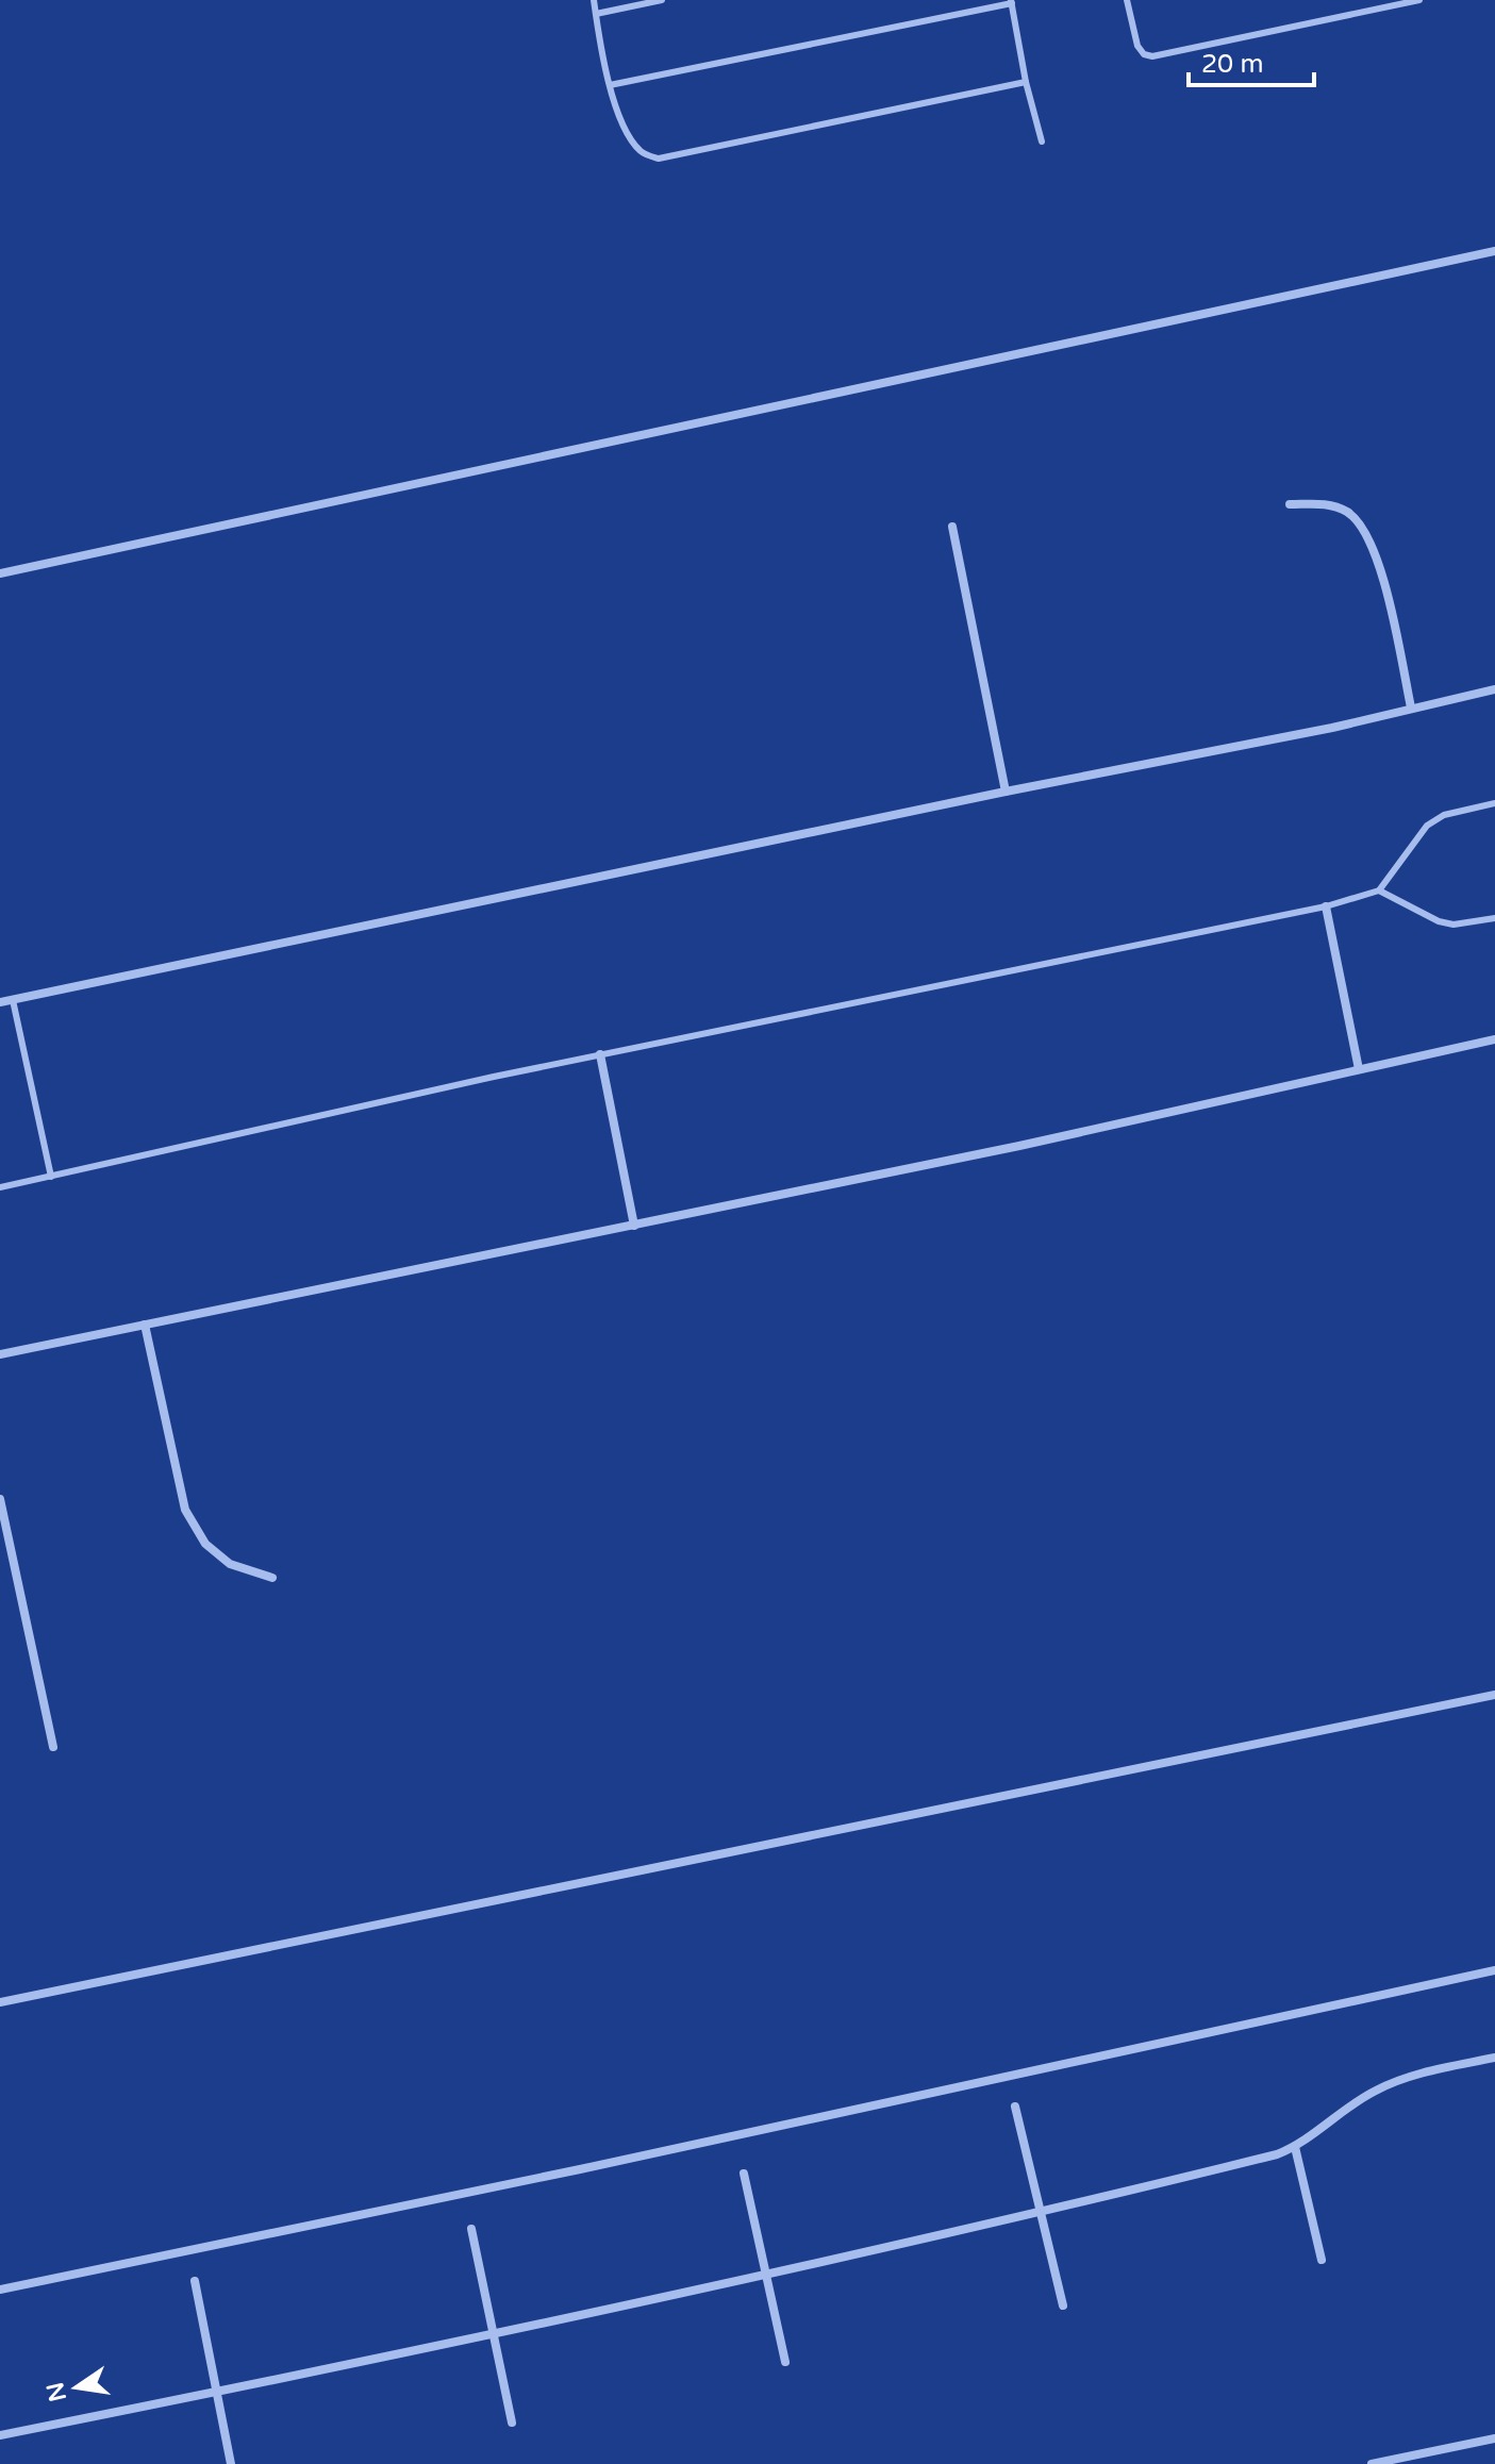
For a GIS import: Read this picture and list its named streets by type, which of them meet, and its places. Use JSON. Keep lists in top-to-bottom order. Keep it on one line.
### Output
{"scale_bar":"20 m","north":"left"}
